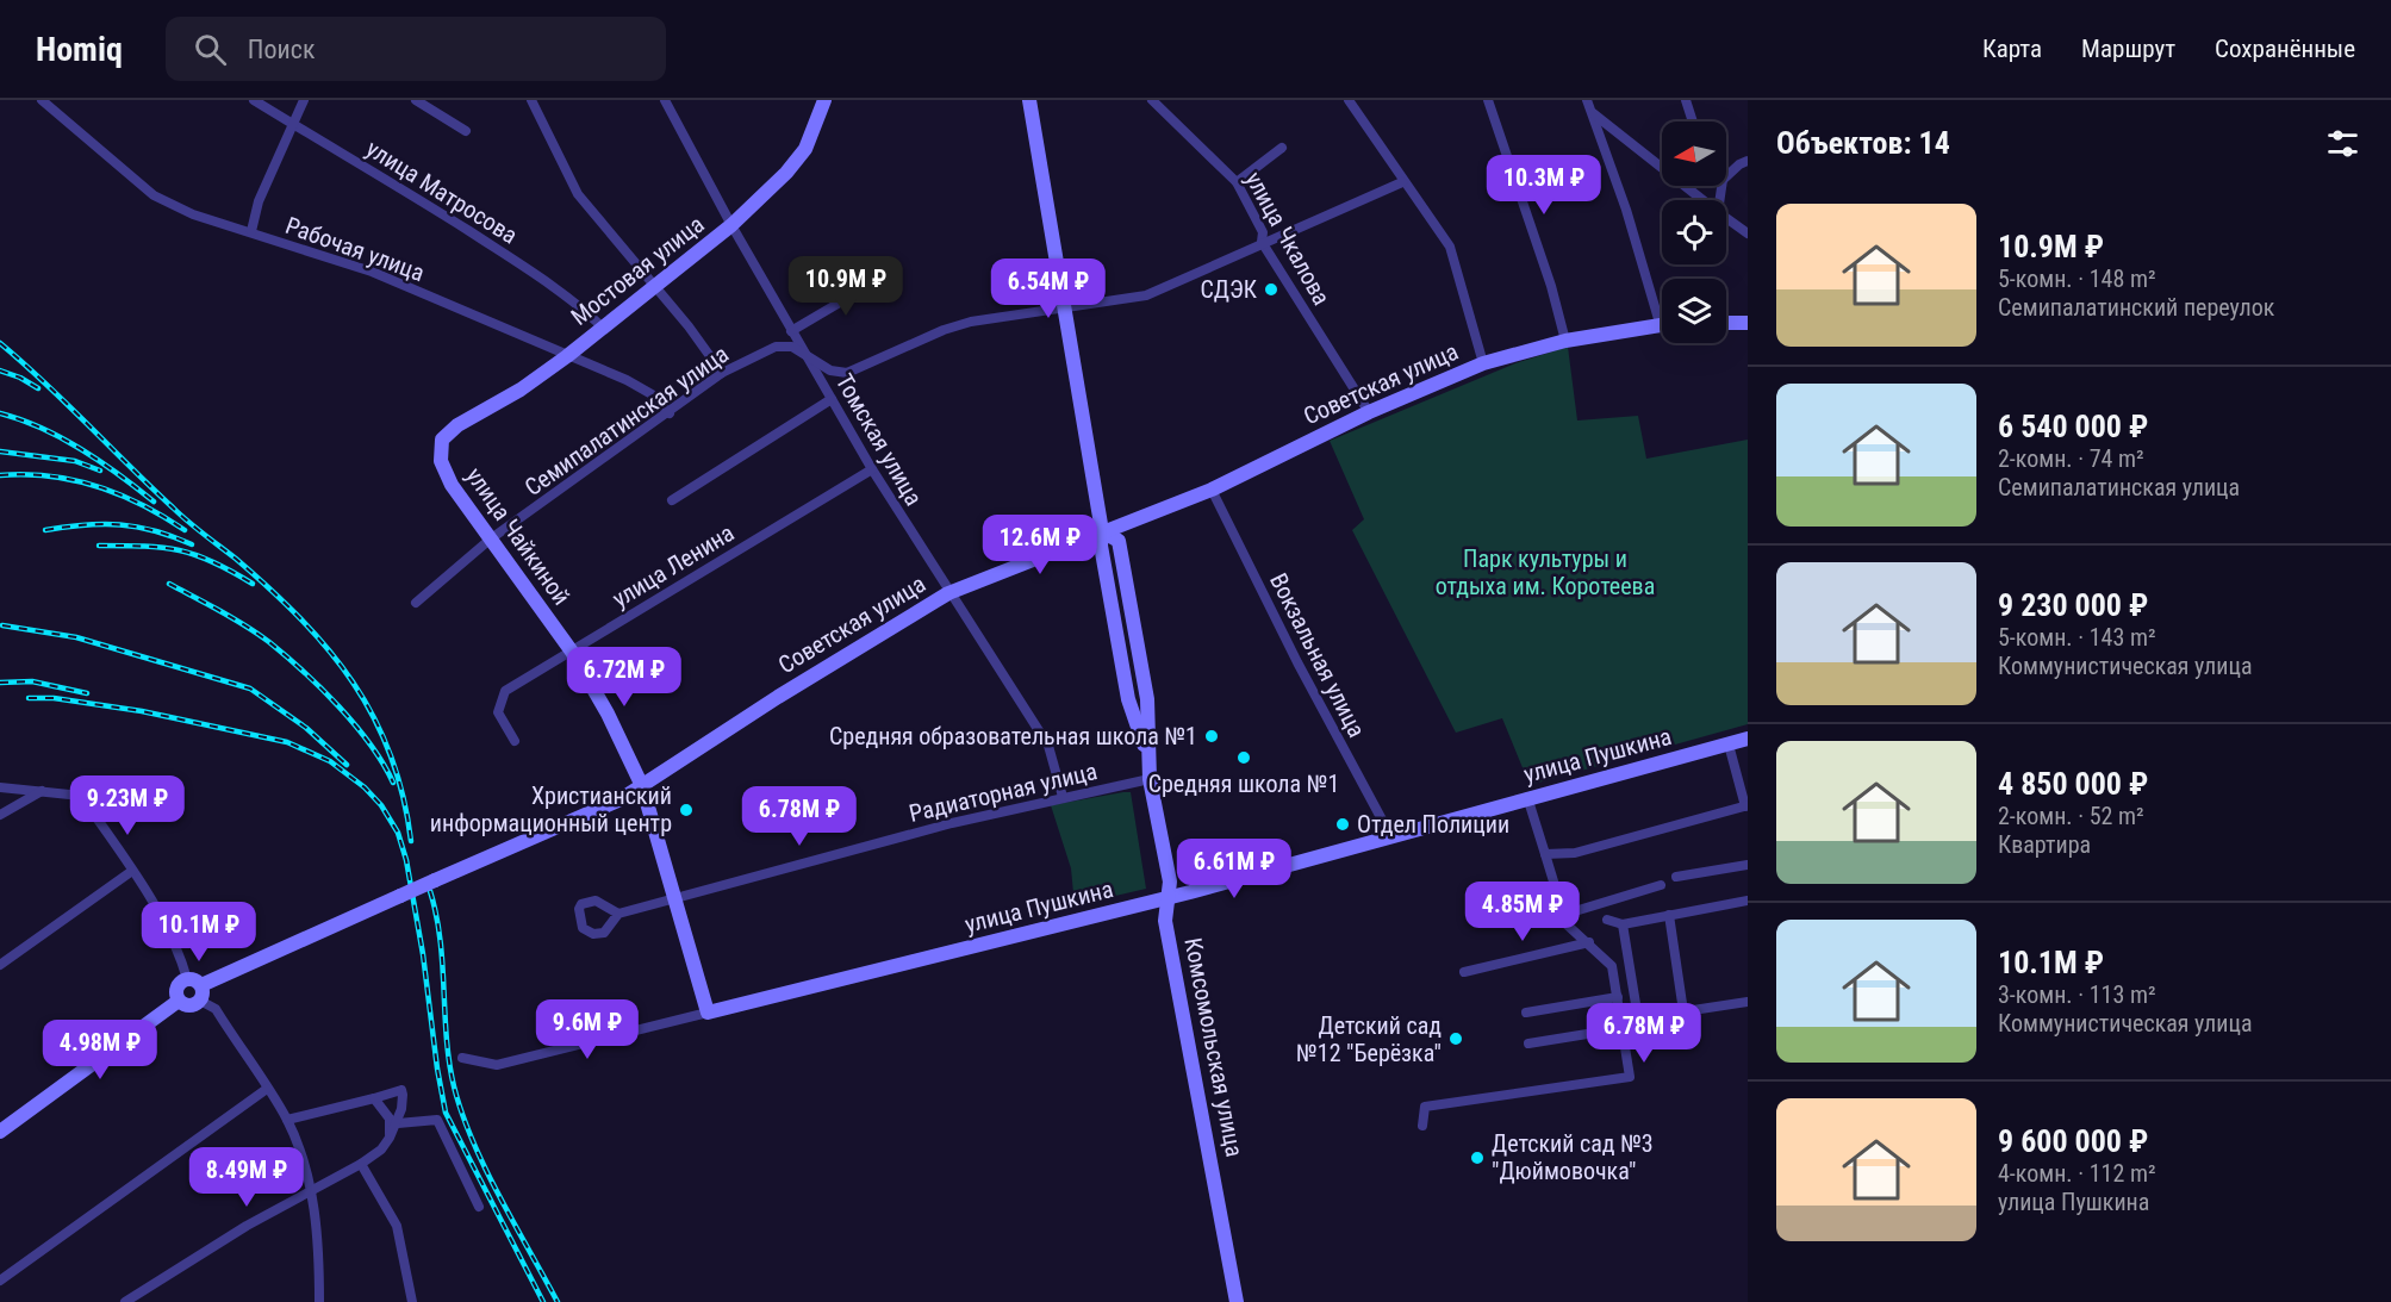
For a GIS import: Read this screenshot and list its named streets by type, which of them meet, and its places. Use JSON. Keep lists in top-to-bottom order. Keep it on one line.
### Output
{"streets":{"main road":["Мостовая улица","Советская улица","улица Чайкиной","улица Пушкина","Комсомольская улица"],"street":["улица Матросова","улица Чкалова","Рабочая улица","Семипалатинская улица","Томская улица","улица Ленина","Вокзальная улица","Радиаторная улица"]},"crossings":[["улица Матросова","Мостовая улица"],["улица Чкалова","Советская улица"],["улица Чкалова","Семипалатинская улица"],["Рабочая улица","Мостовая улица"],["Рабочая улица","Семипалатинская улица"],["Мостовая улица","Томская улица"],["Мостовая улица","улица Чайкиной"],["Советская улица","Томская улица"],["Советская улица","улица Чайкиной"],["Советская улица","Вокзальная улица"],["Советская улица","Комсомольская улица"],["Семипалатинская улица","Томская улица"],["Семипалатинская улица","улица Чайкиной"],["Семипалатинская улица","Комсомольская улица"],["Томская улица","улица Ленина"],["Томская улица","Радиаторная улица"],["улица Чайкиной","улица Ленина"],["улица Чайкиной","улица Пушкина"],["улица Чайкиной","Радиаторная улица"],["Вокзальная улица","улица Пушкина"],["улица Пушкина","Комсомольская улица"],["Радиаторная улица","Комсомольская улица"]],"parks":["Парк культуры и отдыха им. Коротеева"],"places":["СДЭК","Средняя образовательная школа №1","Средняя школа №1","Христианский информационный центр","Отдел Полиции","Детский сад №12 \"Берёзка\"","Детский сад №3 \"Дюймовочка\""],"north":"left","page":{"header":"Homiq","search":"Поиск","nav":["Карта","Маршрут","Сохранённые"],"heading":"Объектов: 14","price":["10.3M ₽","10.9M ₽","6.54M ₽","12.6M ₽","6.72M ₽","9.23M ₽","6.78M ₽","6.61M ₽","4.85M ₽","10.1M ₽","9.6M ₽","6.78M ₽","4.98M ₽","8.49M ₽"],"list":[{"name":"10.9M ₽","note":"5-комн. · 148 m² · Семипалатинский переулок"},{"name":"6 540 000 ₽","note":"2-комн. · 74 m² · Семипалатинская улица"},{"name":"9 230 000 ₽","note":"5-комн. · 143 m² · Коммунистическая улица"},{"name":"4 850 000 ₽","note":"2-комн. · 52 m² · Квартира"},{"name":"10.1M ₽","note":"3-комн. · 113 m² · Коммунистическая улица"},{"name":"9 600 000 ₽","note":"4-комн. · 112 m² · улица Пушкина"}]}}
